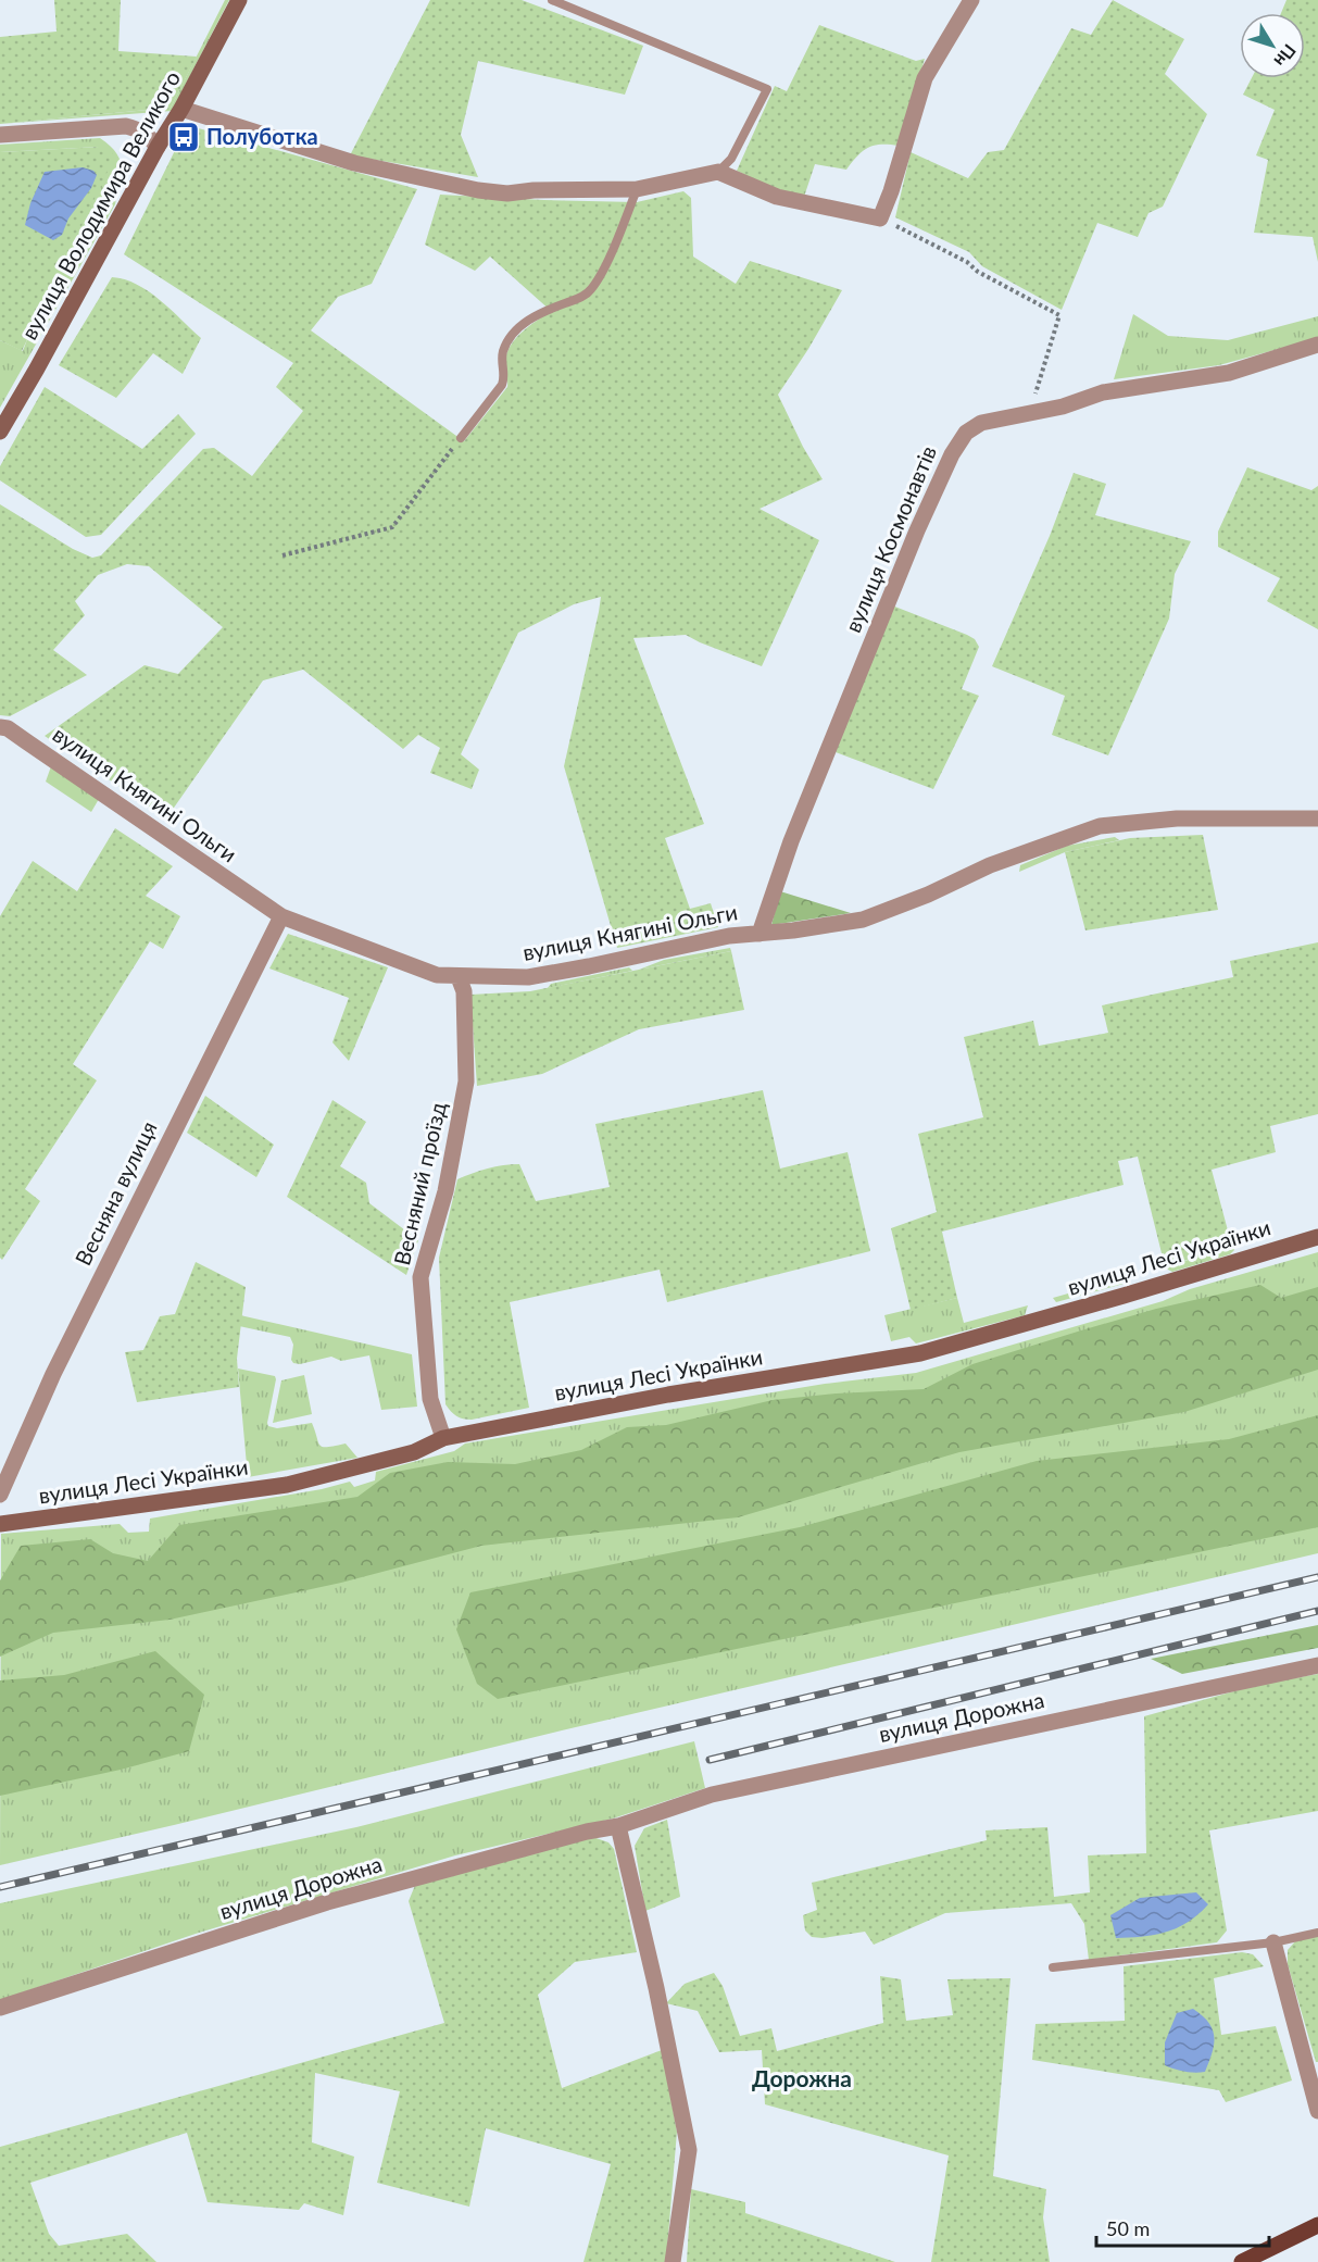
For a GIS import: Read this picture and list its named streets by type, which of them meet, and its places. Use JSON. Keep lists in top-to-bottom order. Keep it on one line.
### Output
{"streets":{"street":["вулиця Володимира Великого","вулиця Космонавтів","вулиця Княгині Ольги","Весняний проїзд","Весняна вулиця","вулиця Лесі Українки","вулиця Дорожна"]},"crossings":[["вулиця Космонавтів","вулиця Княгині Ольги"],["вулиця Княгині Ольги","Весняний проїзд"],["вулиця Княгині Ольги","Весняна вулиця"],["Весняний проїзд","вулиця Лесі Українки"]],"districts":["Дорожна"],"places":{"bus stop":["Полуботка"]},"scale_bar":"50 m","north":"bottom right"}
